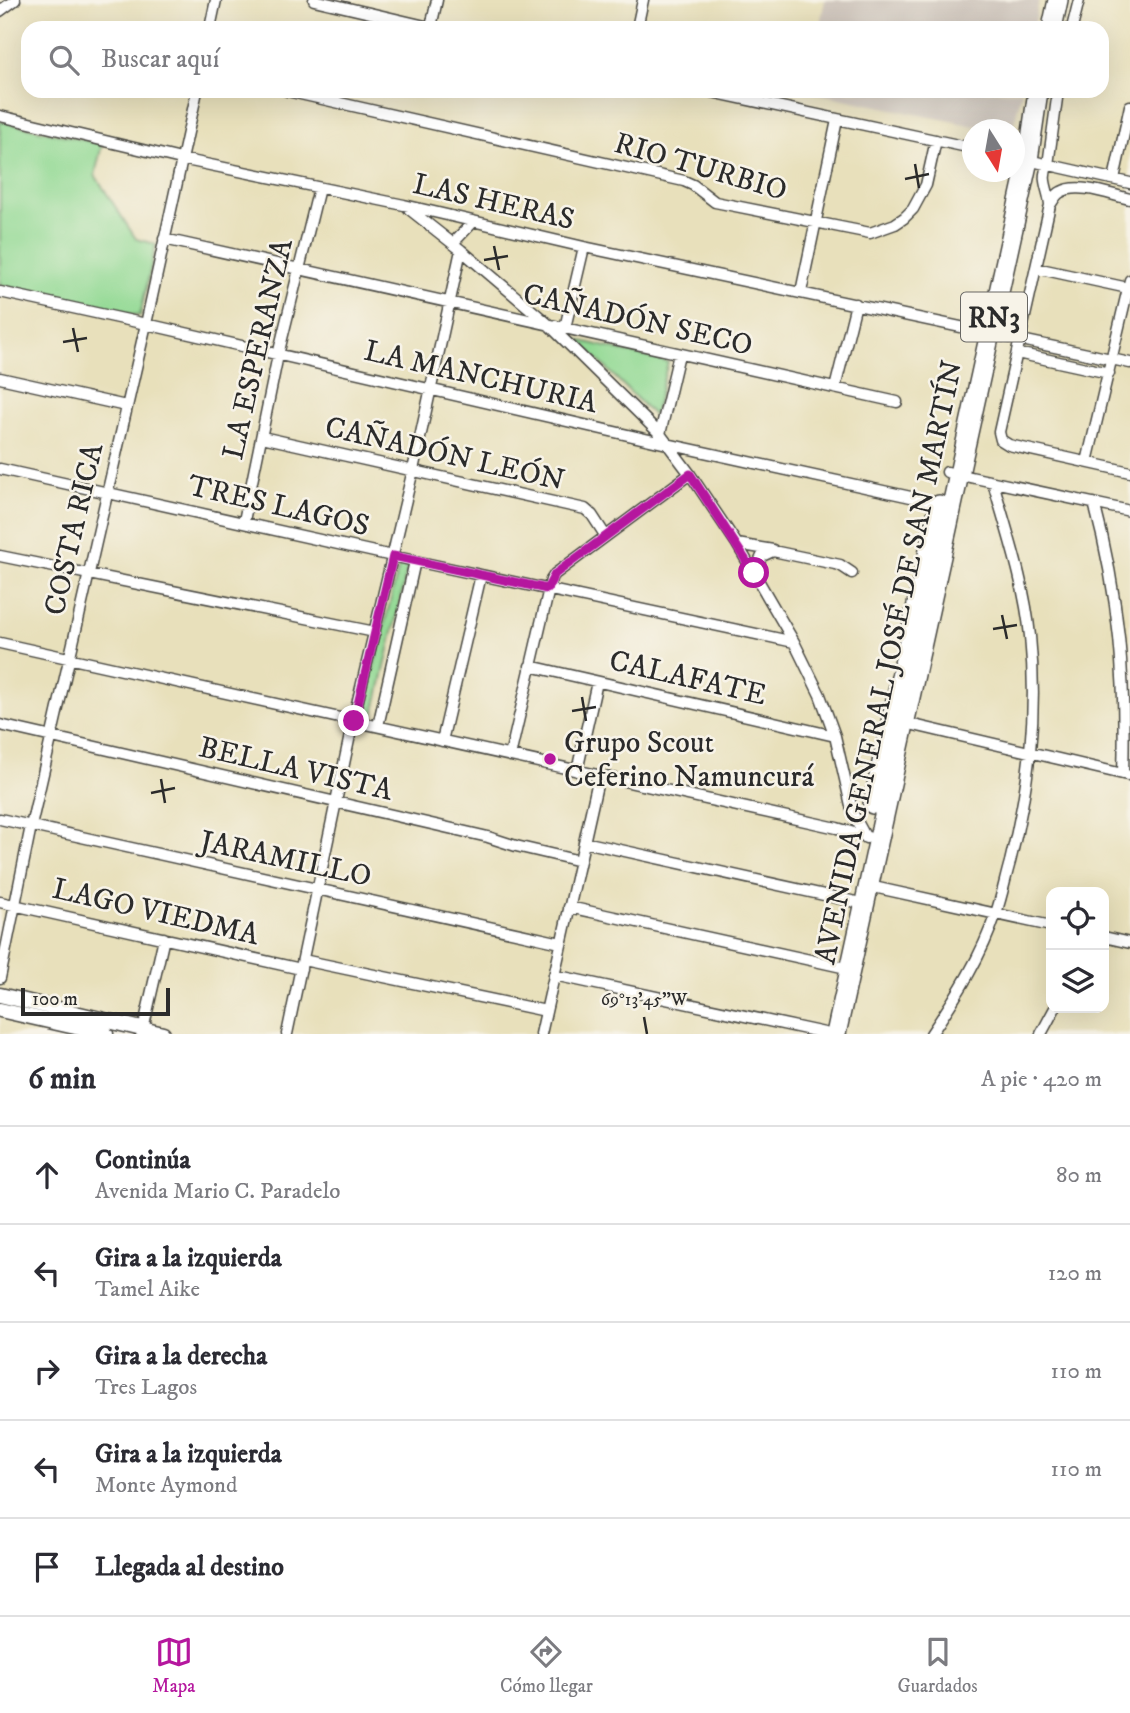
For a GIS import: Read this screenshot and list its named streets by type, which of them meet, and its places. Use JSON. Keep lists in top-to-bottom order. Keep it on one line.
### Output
{"streets":{"highway":["RN3","AVENIDA GENERAL JOSÉ DE SAN MARTÍN"],"street":["RIO TURBIO","LAS HERAS","CAÑADÓN SECO","LA ESPERANZA","LA MANCHURIA","CAÑADÓN LEÓN","TRES LAGOS","COSTA RICA","CALAFATE","BELLA VISTA","JARAMILLO","LAGO VIEDMA"]},"crossings":[["LAS HERAS","LA ESPERANZA"],["LAS HERAS","COSTA RICA"],["LAS HERAS","AVENIDA GENERAL JOSÉ DE SAN MARTÍN"],["CAÑADÓN SECO","LA ESPERANZA"],["CAÑADÓN SECO","COSTA RICA"],["LA ESPERANZA","LA MANCHURIA"],["LA ESPERANZA","CAÑADÓN LEÓN"],["LA ESPERANZA","TRES LAGOS"],["LA MANCHURIA","COSTA RICA"],["LA MANCHURIA","AVENIDA GENERAL JOSÉ DE SAN MARTÍN"],["TRES LAGOS","COSTA RICA"],["COSTA RICA","BELLA VISTA"],["COSTA RICA","JARAMILLO"],["COSTA RICA","LAGO VIEDMA"]],"places":["Grupo Scout Ceferino Namuncurá"],"scale_bar":"100 m","north":"bottom","page":{"search":"Buscar aquí","scale":"100 m","heading":["6 min","A pie · 420 m"],"list":[["Continúa","Avenida Mario C. Paradelo","80 m"],["Gira a la izquierda","Tamel Aike","120 m"],["Gira a la derecha","Tres Lagos","110 m"],["Gira a la izquierda","Monte Aymond","110 m"],"Llegada al destino"],"nav":["Mapa","Cómo llegar","Guardados"]},"coordinates":["69°13'45\"W"]}
